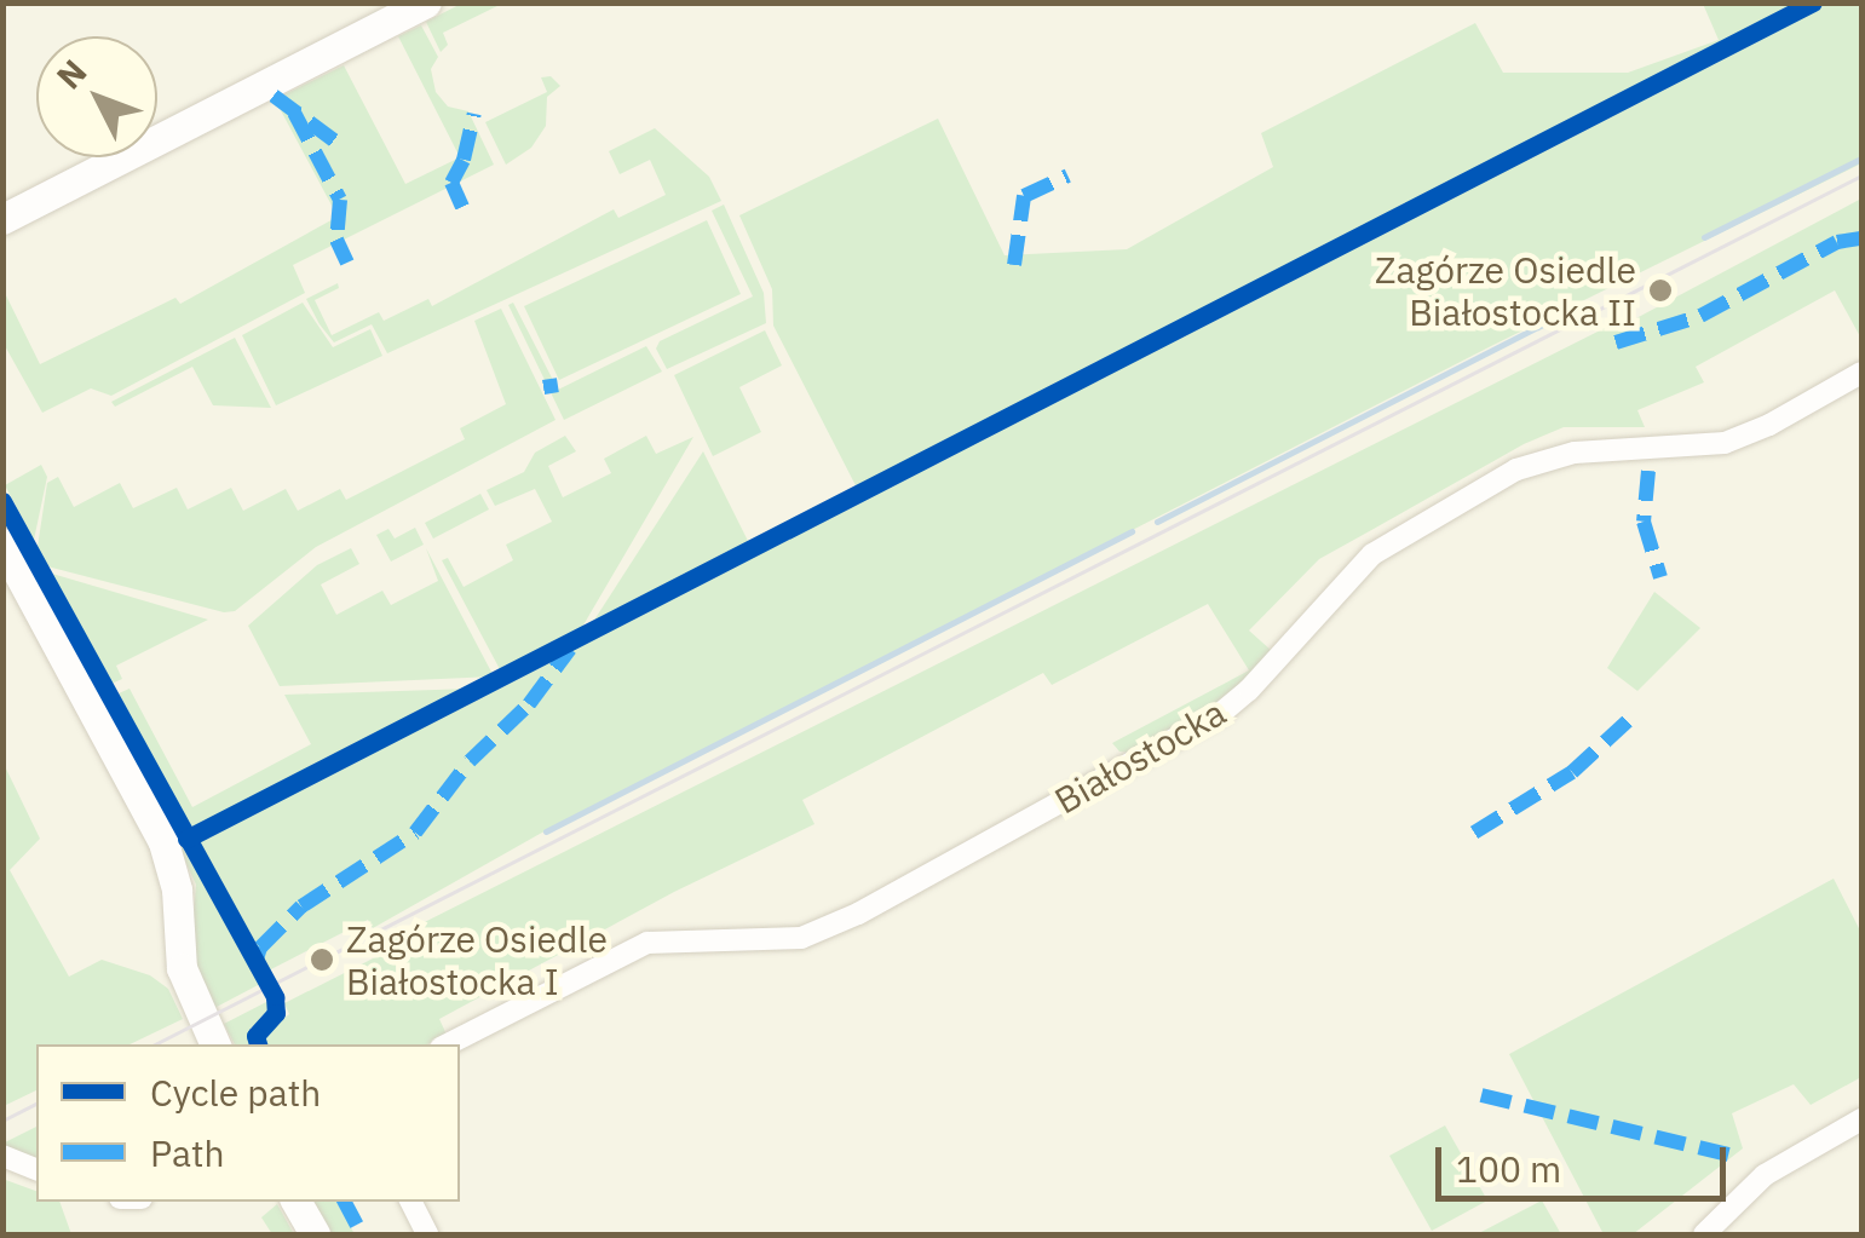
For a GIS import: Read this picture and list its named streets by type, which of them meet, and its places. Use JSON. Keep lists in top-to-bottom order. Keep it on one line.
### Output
{"streets":{"street":["Białostocka"]},"places":["Zagórze Osiedle Białostocka II","Zagórze Osiedle Białostocka I"],"legend":["Cycle path","Path"],"scale_bar":"100 m","north":"top left"}
